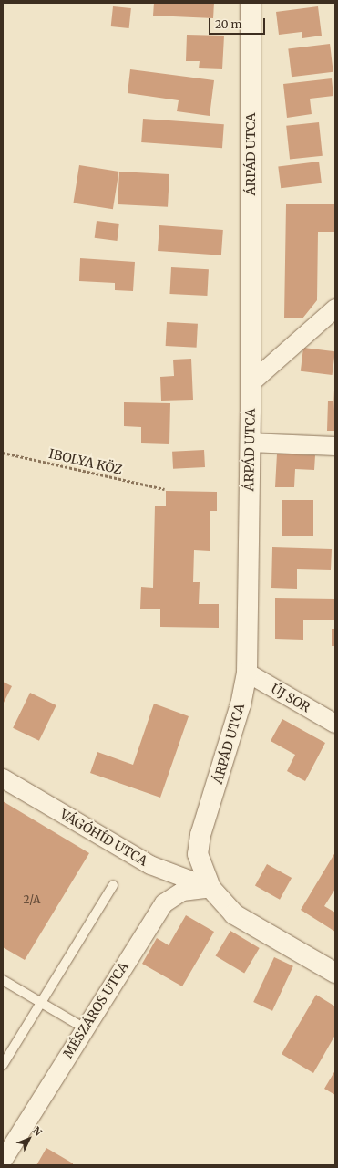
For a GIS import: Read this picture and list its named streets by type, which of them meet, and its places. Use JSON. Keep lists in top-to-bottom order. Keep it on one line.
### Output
{"streets":{"street":["ÁRPÁD UTCA","ÚJ SOR","VÁGÓHÍD UTCA","MÉSZÁROS UTCA"],"path":["IBOLYA KÖZ"]},"crossings":[["ÁRPÁD UTCA","ÚJ SOR"],["ÁRPÁD UTCA","VÁGÓHÍD UTCA"],["ÁRPÁD UTCA","MÉSZÁROS UTCA"],["VÁGÓHÍD UTCA","MÉSZÁROS UTCA"]],"house_numbers":["2/A"],"scale_bar":"20 m","north":"top right"}
